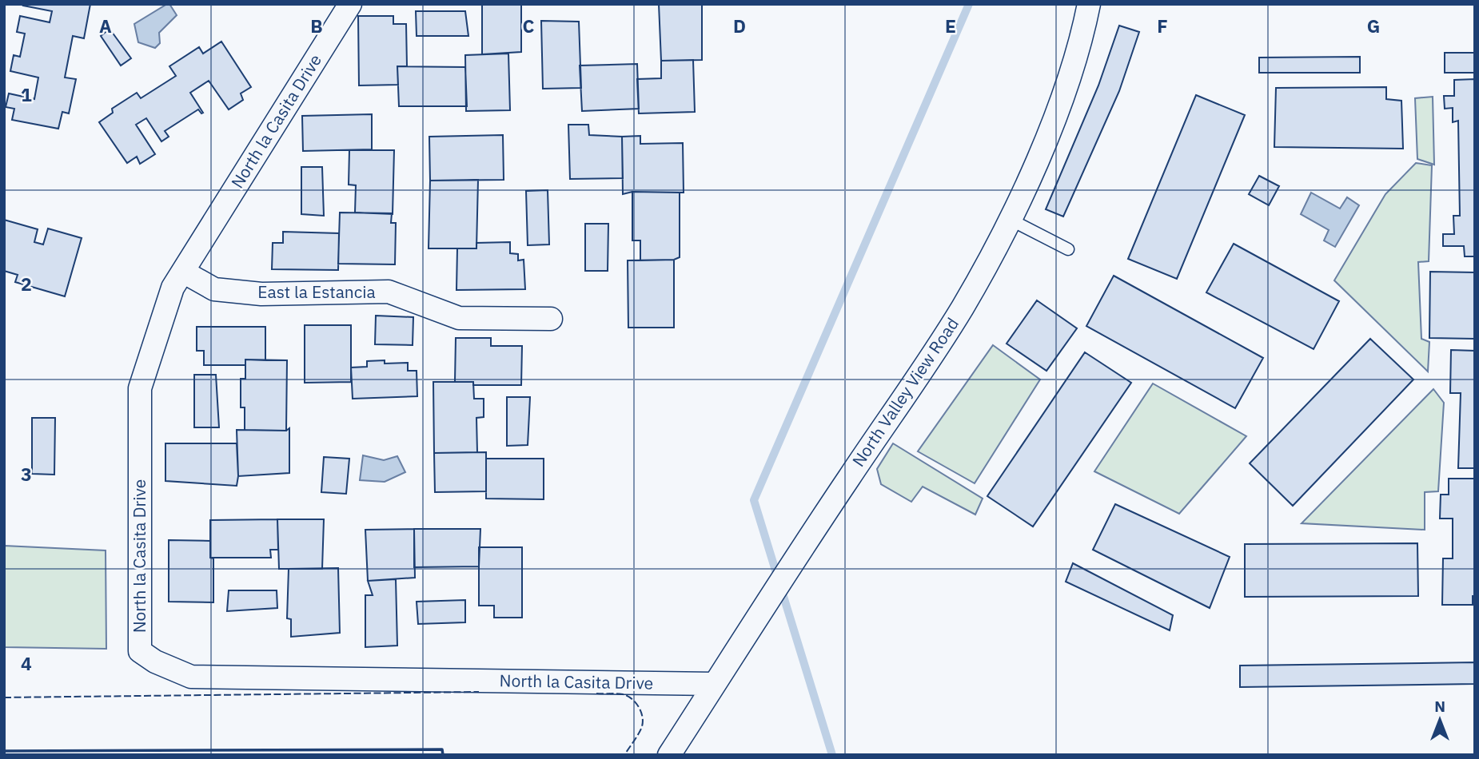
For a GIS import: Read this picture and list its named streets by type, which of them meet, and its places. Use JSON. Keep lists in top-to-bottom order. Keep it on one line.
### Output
{"streets":{"street":["North la Casita Drive","East la Estancia","North Valley View Road"]},"crossings":[["North la Casita Drive","East la Estancia"],["North la Casita Drive","North Valley View Road"]],"north":"top","grid":{"columns":["A","B","C","D","E","F","G"],"rows":["1","2","3","4"]}}
